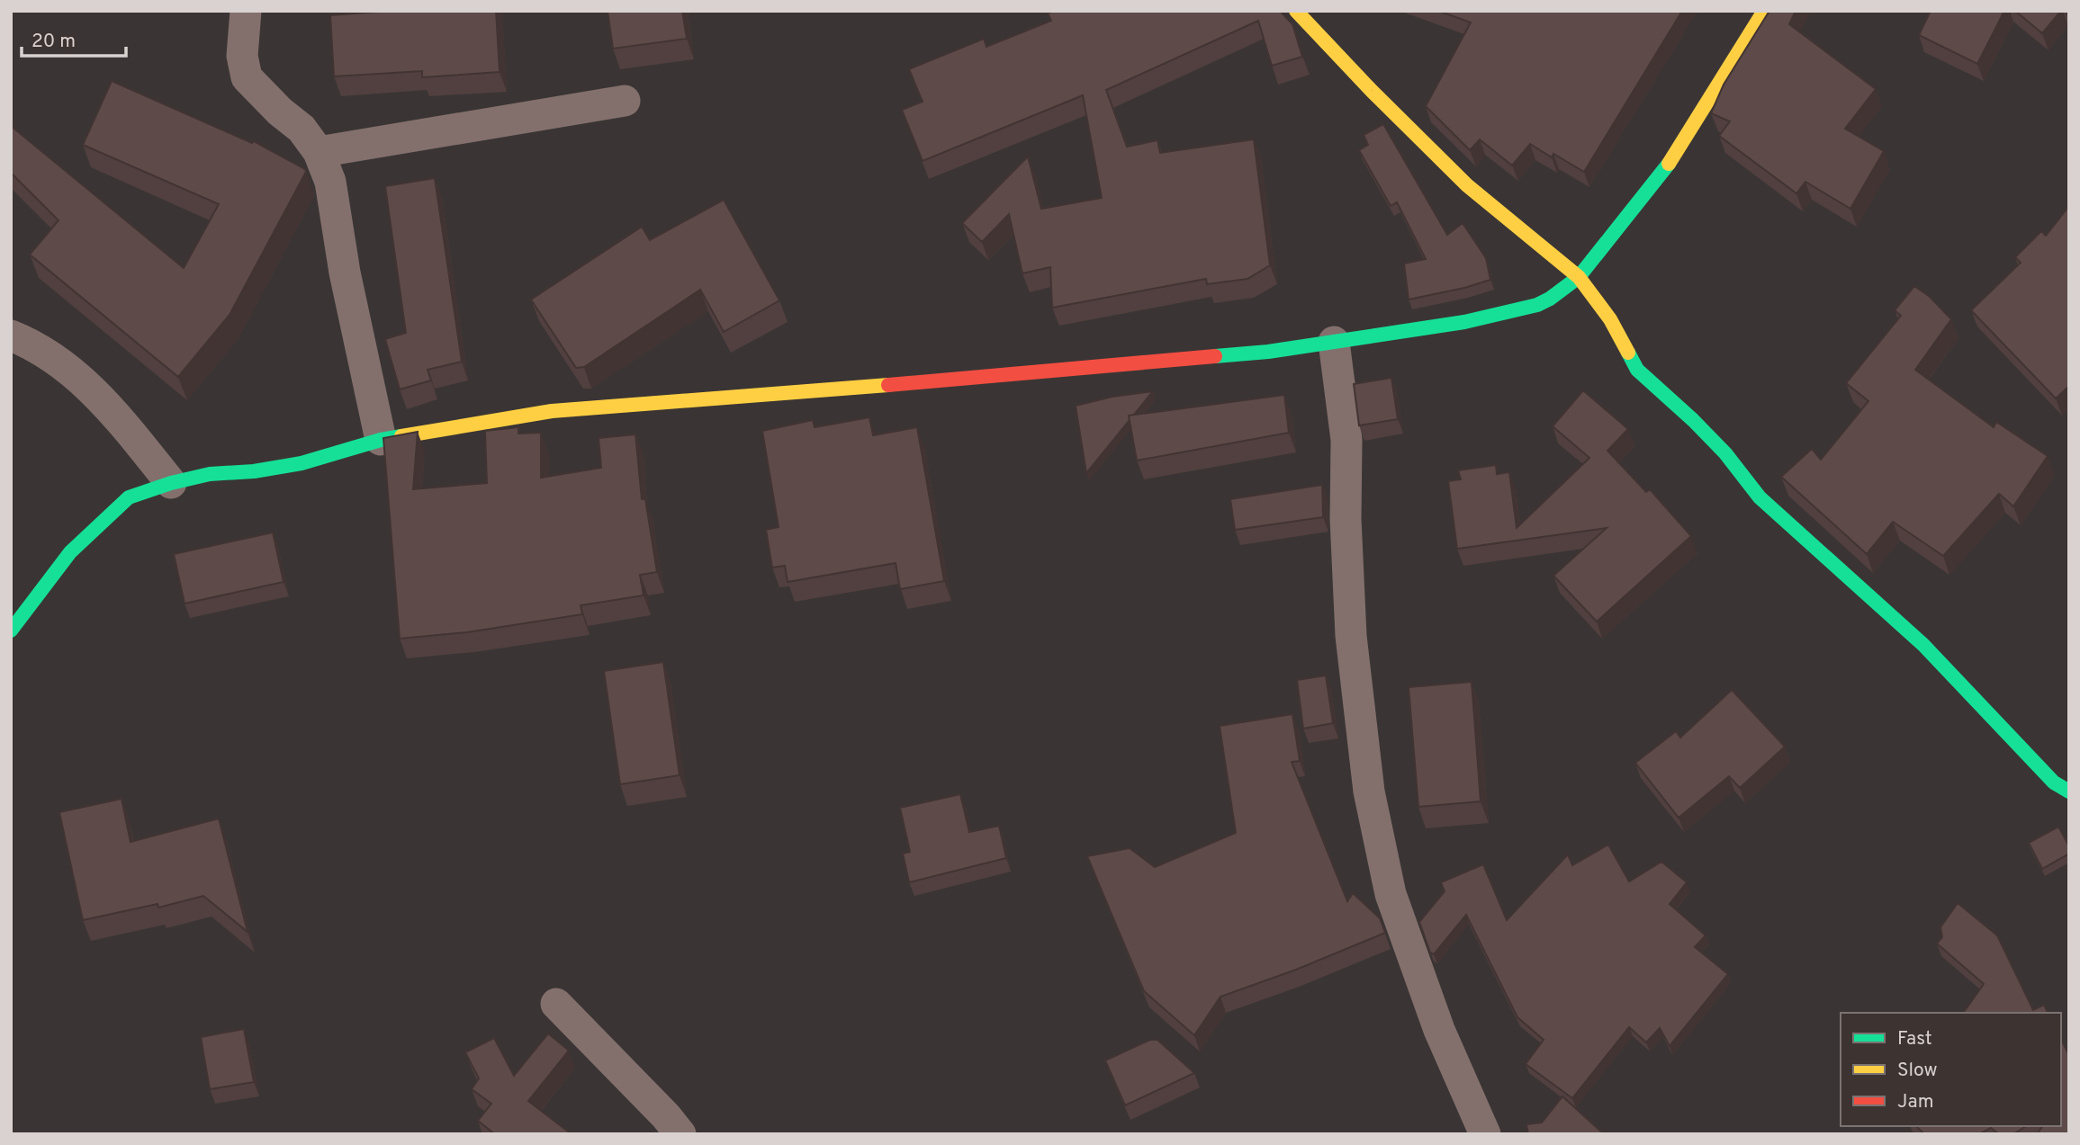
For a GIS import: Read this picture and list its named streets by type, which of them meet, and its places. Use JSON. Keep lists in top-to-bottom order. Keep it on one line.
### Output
{"legend":["Fast","Slow","Jam"],"scale_bar":"20 m"}
